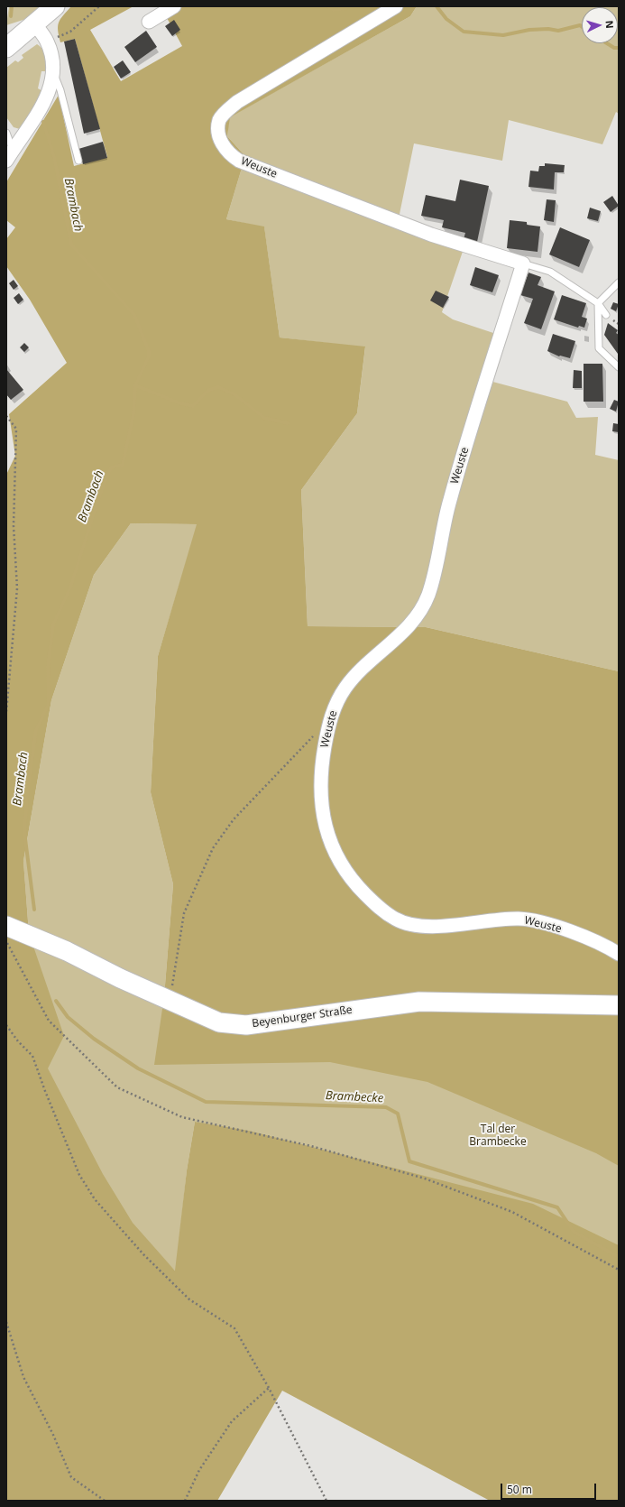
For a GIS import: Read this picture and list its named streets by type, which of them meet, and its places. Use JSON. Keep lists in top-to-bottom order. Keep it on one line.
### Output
{"streets":{"main road":["Beyenburger Straße"],"street":["Weuste"]},"water":["Brambach","Brambecke"],"parks":["Tal der Brambecke"],"scale_bar":"50 m","north":"right"}
